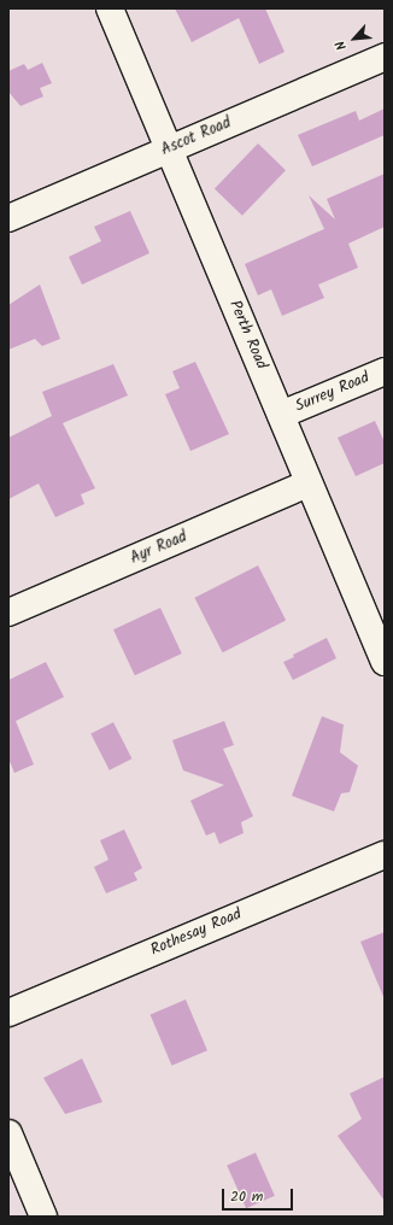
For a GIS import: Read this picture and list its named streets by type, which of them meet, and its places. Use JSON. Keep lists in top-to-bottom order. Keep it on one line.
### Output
{"streets":{"street":["Ascot Road","Perth Road","Surrey Road","Ayr Road","Rothesay Road"]},"crossings":[["Ascot Road","Perth Road"],["Perth Road","Surrey Road"],["Perth Road","Ayr Road"]],"scale_bar":"20 m","north":"bottom left"}
